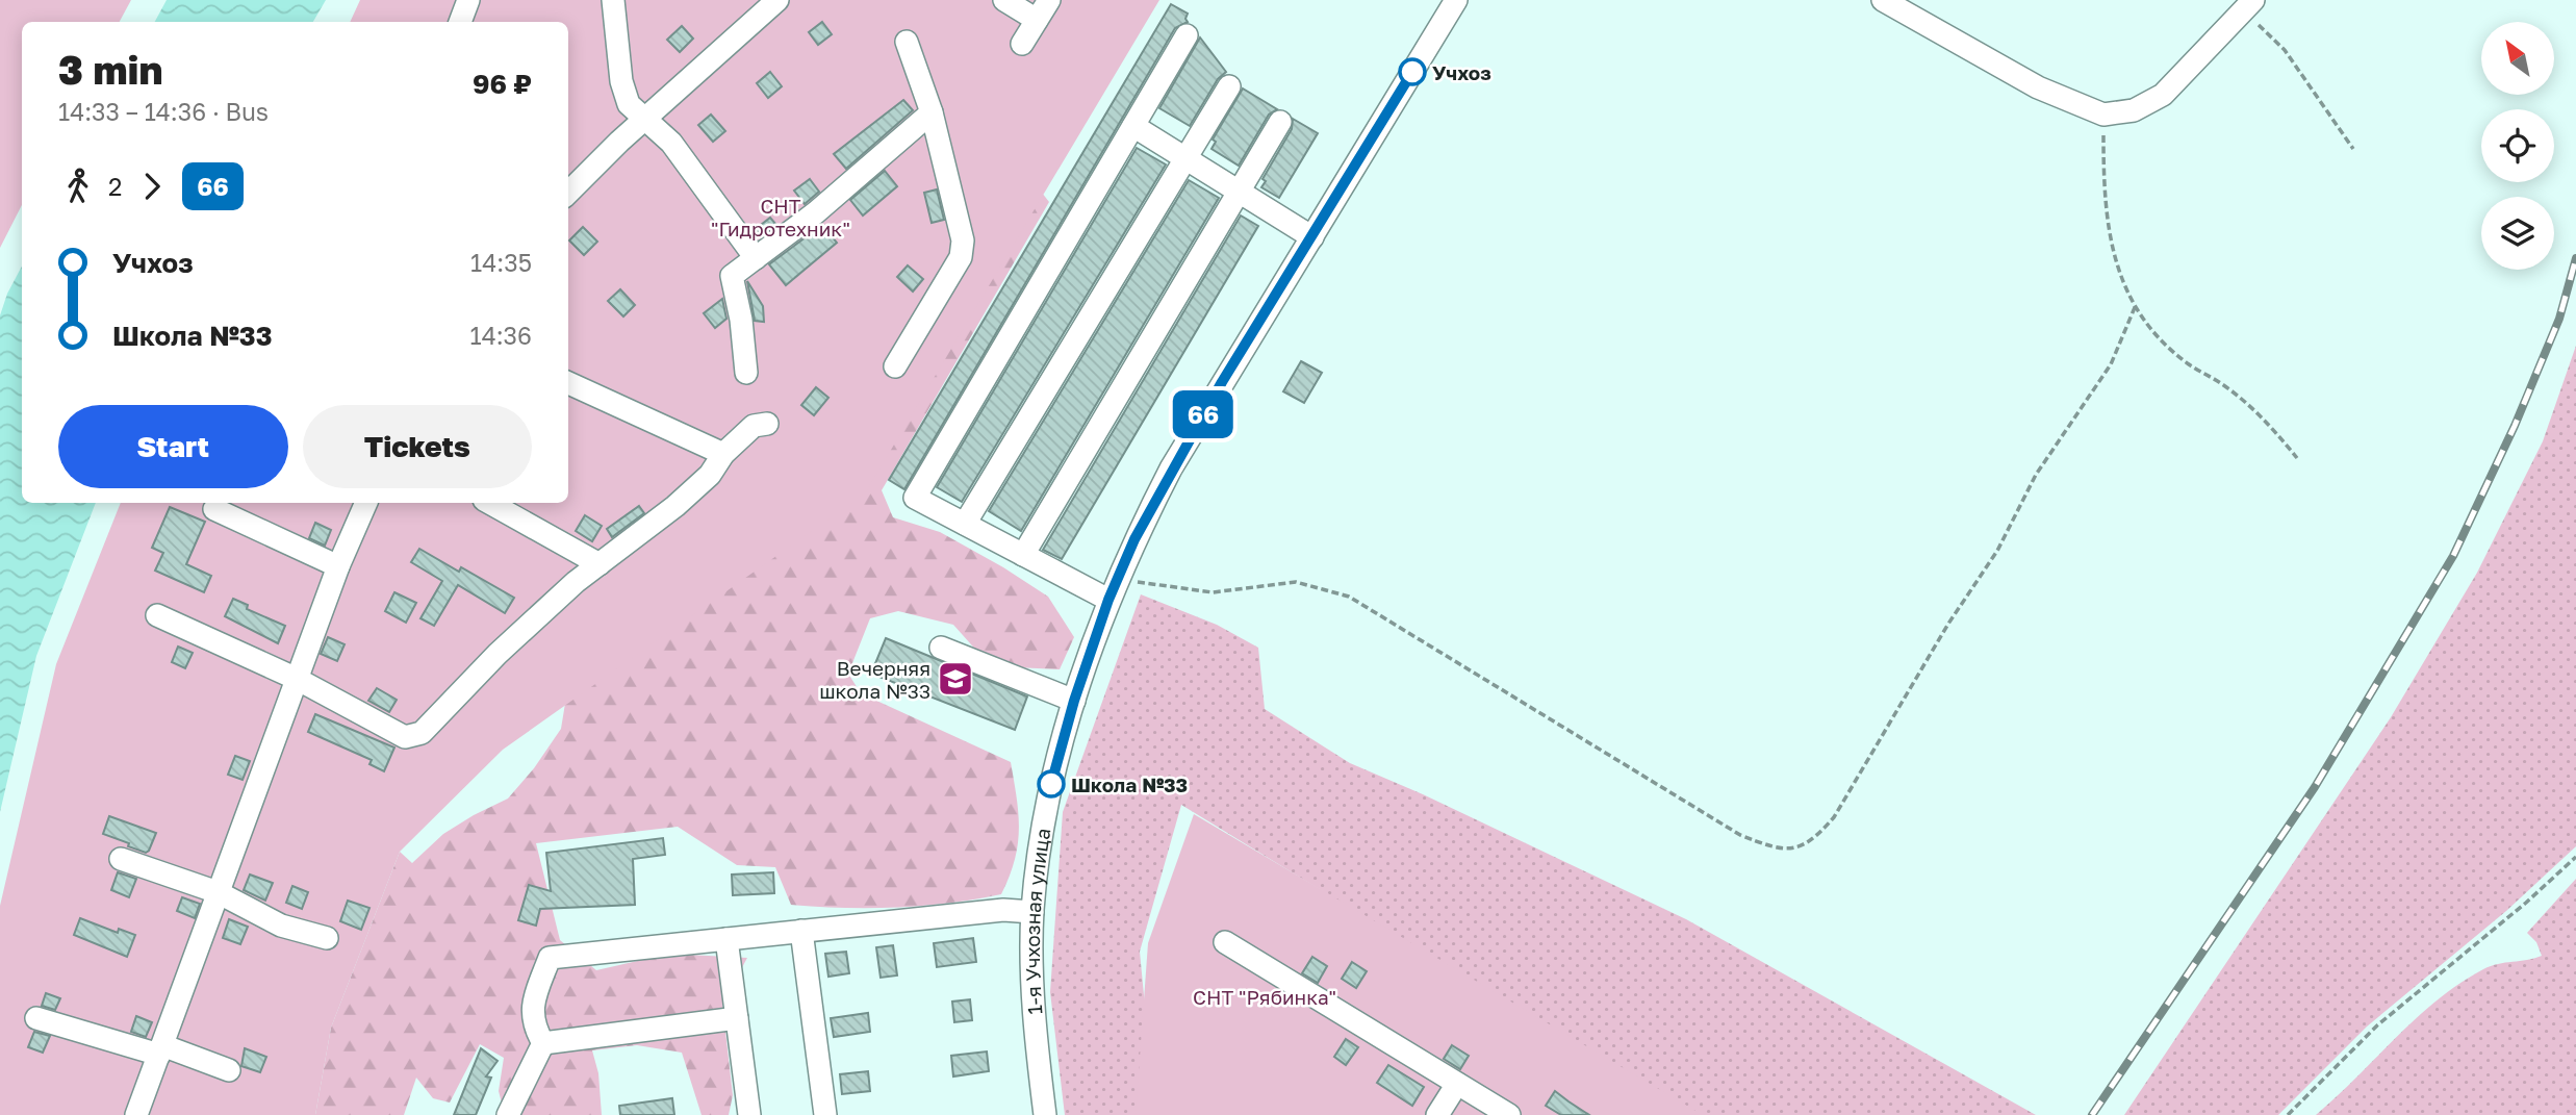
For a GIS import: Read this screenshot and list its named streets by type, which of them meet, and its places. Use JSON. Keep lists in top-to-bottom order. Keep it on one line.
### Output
{"streets":{"street":["1-я Учхозная улица"]},"parks":["СНТ \"Гидротехник\"","СНТ \"Рябинка\""],"places":{"other":["Учхоз","Школа №33"],"school or university":["Вечерняя школа №33"]},"lines":["bus line 66"],"north":"top left","page":{"on_map":"66","heading":["3 min","14:33 – 14:36 · Bus","96 ₽"],"legs":["2","66"],"list":[{"name":"Учхоз","value":"14:35"},{"name":"Школа №33","value":"14:36"}],"buttons":["Start","Tickets"]}}
